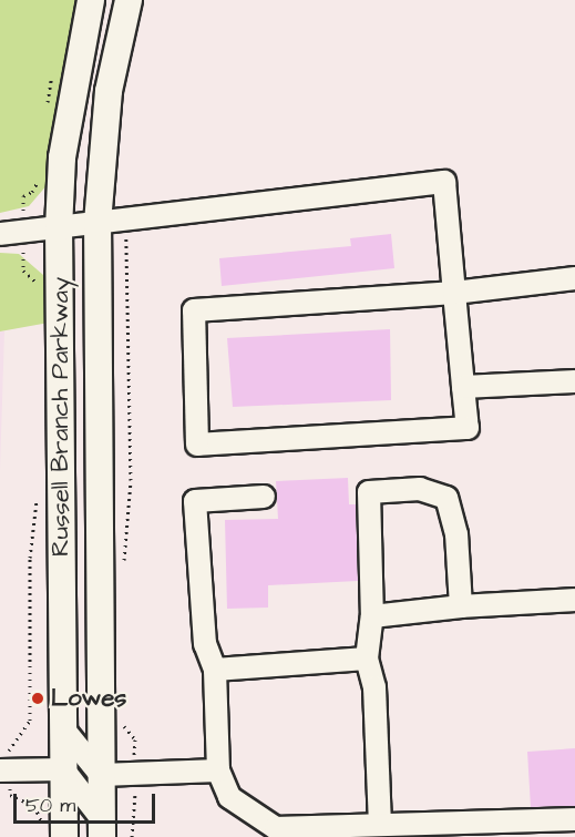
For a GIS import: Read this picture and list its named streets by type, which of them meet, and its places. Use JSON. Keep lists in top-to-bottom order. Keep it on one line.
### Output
{"streets":{"main road":["Russell Branch Parkway"]},"places":["Lowes"],"scale_bar":"50 m"}
